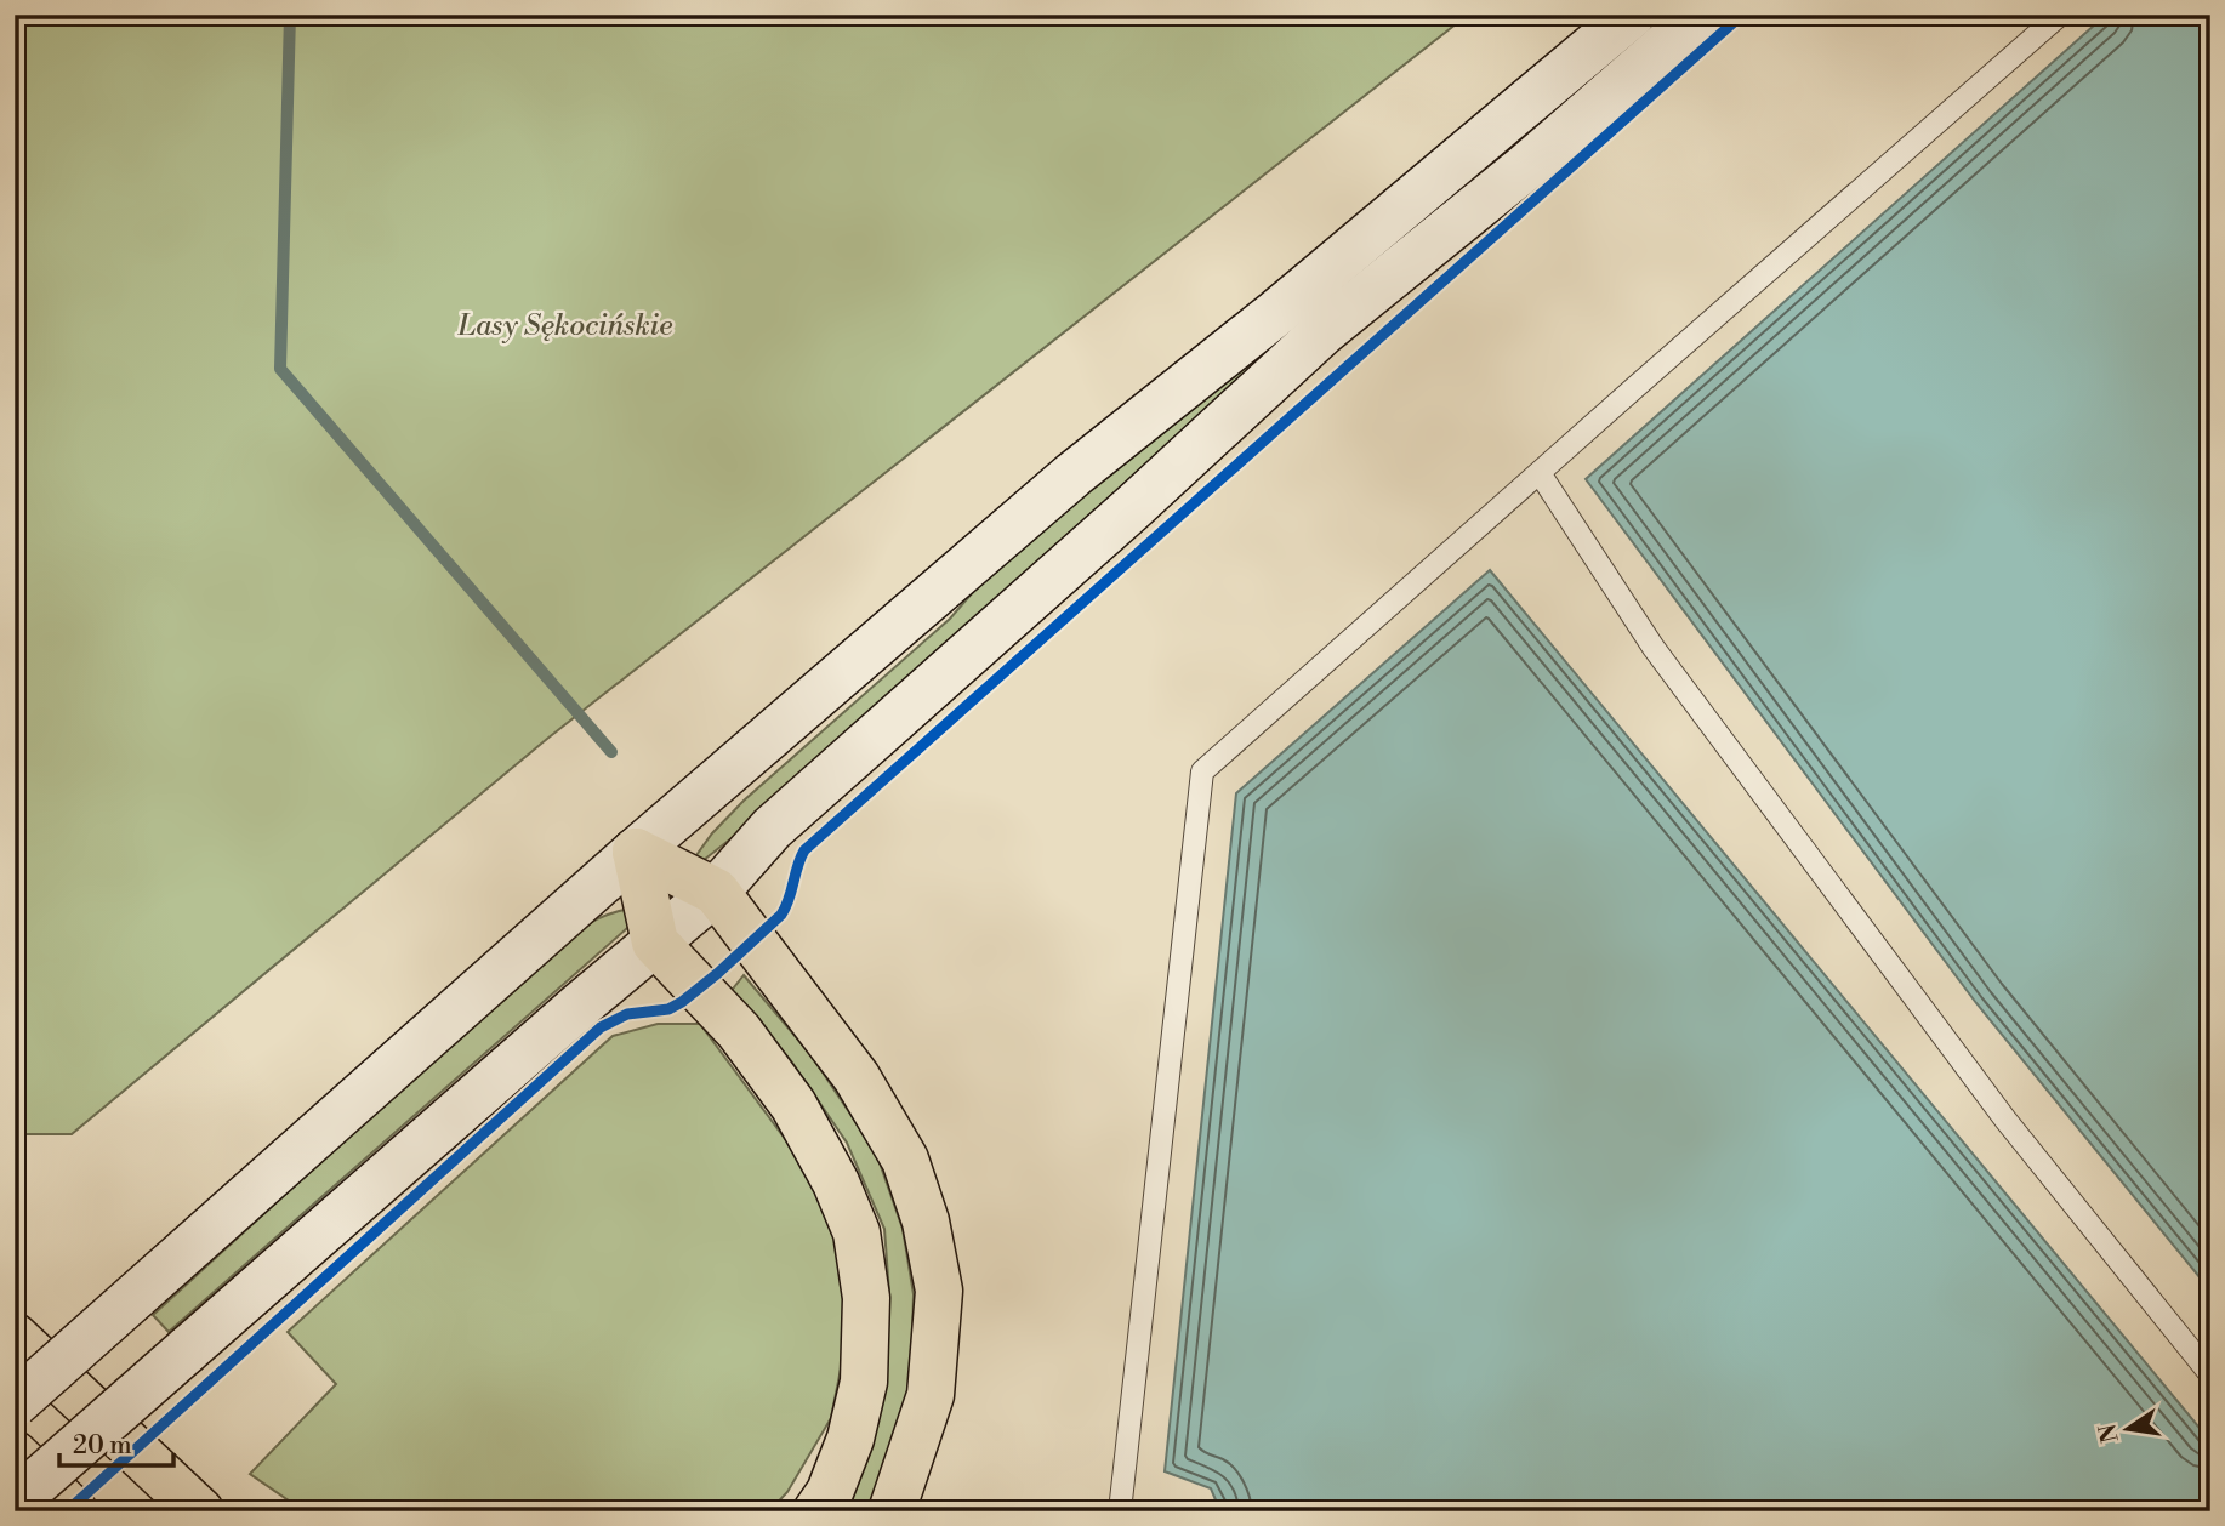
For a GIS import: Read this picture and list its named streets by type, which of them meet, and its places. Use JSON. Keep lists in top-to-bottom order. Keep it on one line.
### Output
{"parks":["Lasy Sękocińskie"],"scale_bar":"20 m","north":"left"}
